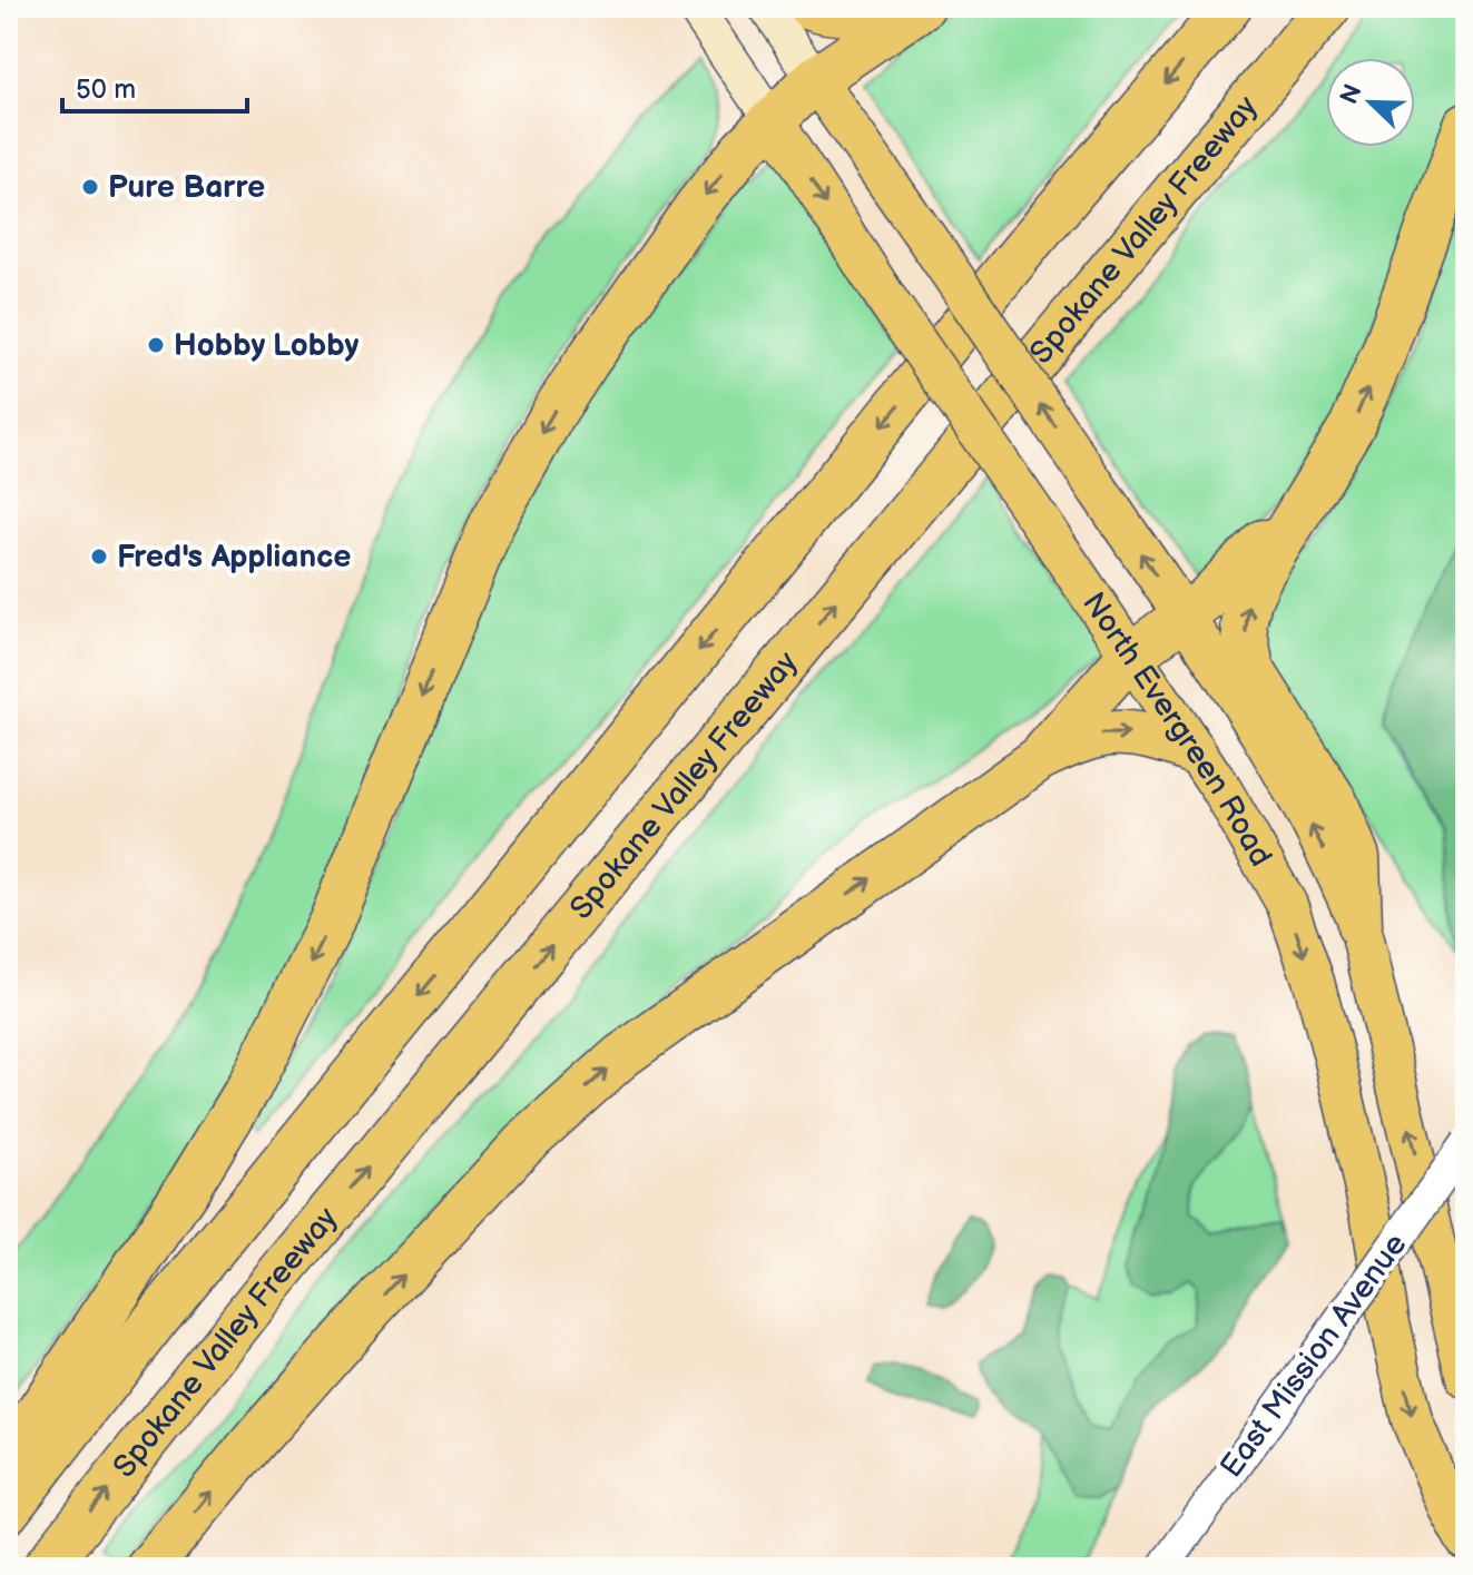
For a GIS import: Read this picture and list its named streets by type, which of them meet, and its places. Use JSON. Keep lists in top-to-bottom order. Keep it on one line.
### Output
{"streets":{"highway":["Spokane Valley Freeway"],"main road":["North Evergreen Road"],"street":["East Mission Avenue"]},"places":["Pure Barre","Hobby Lobby","Fred's Appliance"],"scale_bar":"50 m","north":"top left"}
